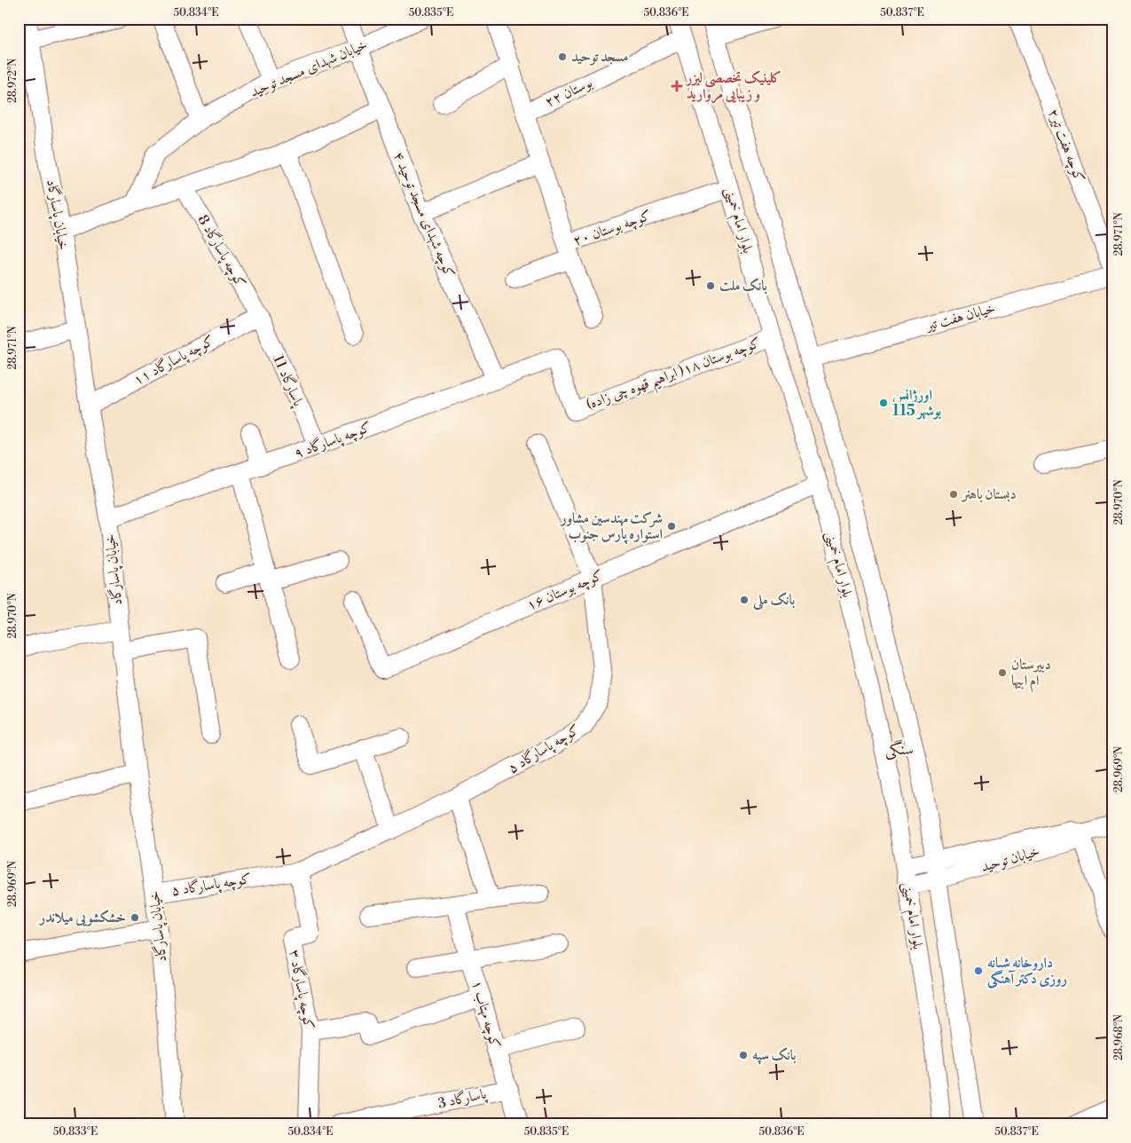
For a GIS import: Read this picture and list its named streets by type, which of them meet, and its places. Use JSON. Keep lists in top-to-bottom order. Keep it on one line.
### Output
{"streets":{"street":["خیابان شهدای مسجد توحید","بوستان ۲۲","کوچه هفت تیر۲","خیابان پاسارگاد","کوچه شهدای مسجد توحید ۴","بلوار امام خمینی","کوچه بوستان ۲۰","کوچه پاسارگاد 8","خیابان هفت تیر","کوچه پاسارگاد ۱۱","کوچه بوستان ۱۸( ابراهیم قهوه چی زاده)","پاسارگاد 11","کوچه پاسارگاد ۹","کوچه بوستان ۱۶","کوچه پاسارگاد ۵","خیابان توحید","کوچه پاسارگاد ۳","کوچه مهتاب ۱","پاسارگاد 3"]},"crossings":[["خیابان شهدای مسجد توحید","کوچه شهدای مسجد توحید ۴"],["بوستان ۲۲","بلوار امام خمینی"],["خیابان پاسارگاد","کوچه پاسارگاد ۱۱"],["خیابان پاسارگاد","کوچه پاسارگاد ۹"],["خیابان پاسارگاد","کوچه پاسارگاد ۵"],["کوچه شهدای مسجد توحید ۴","کوچه پاسارگاد ۹"],["بلوار امام خمینی","کوچه بوستان ۲۰"],["بلوار امام خمینی","خیابان هفت تیر"],["بلوار امام خمینی","کوچه بوستان ۱۸( ابراهیم قهوه چی زاده)"],["بلوار امام خمینی","کوچه بوستان ۱۶"],["بلوار امام خمینی","خیابان توحید"],["کوچه پاسارگاد 8","کوچه پاسارگاد ۱۱"],["کوچه پاسارگاد 8","پاسارگاد 11"],["کوچه پاسارگاد ۱۱","پاسارگاد 11"],["کوچه بوستان ۱۸( ابراهیم قهوه چی زاده)","کوچه پاسارگاد ۹"],["پاسارگاد 11","کوچه پاسارگاد ۹"],["کوچه بوستان ۱۶","کوچه پاسارگاد ۵"],["کوچه پاسارگاد ۵","کوچه پاسارگاد ۳"],["کوچه مهتاب ۱","پاسارگاد 3"]],"districts":["سنگی"],"places":{"other":["مسجد توحید","بانک ملت","اورژانس 115 بوشهر","دبستان باهنر","شرکت مهندسین مشاور استواره پارس جنوب","بانک ملی","دبیرستان ام ابیها","خشکشویی میلاندر","داروخانه شبانه روزی دکتر آهنگی","بانک سپه"],"health":["کلینیک تخصصی لیزر و زیبایی مروارید"]},"coordinates":["50.834°E","50.835°E","50.836°E","50.837°E","28.972°N","28.971°N","28.970°N","28.969°N","28.968°N","50.833°E"]}
